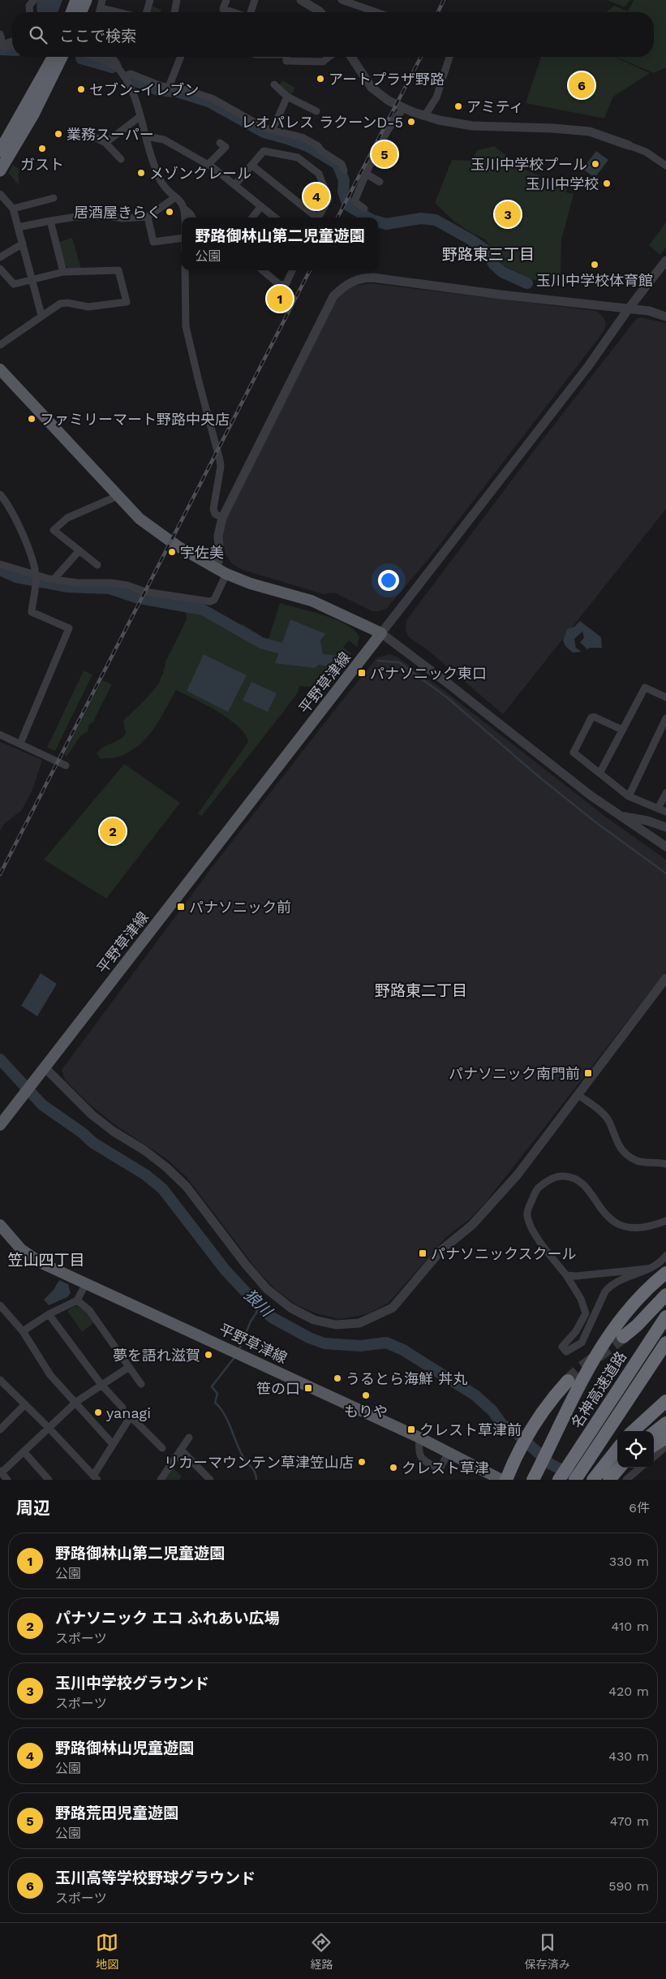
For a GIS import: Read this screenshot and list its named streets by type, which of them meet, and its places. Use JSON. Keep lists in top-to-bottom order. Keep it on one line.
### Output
{"streets":{"highway":["名神高速道路"],"main road":["平野草津線"]},"districts":["野路東三丁目","野路東二丁目","笠山四丁目"],"water":["狼川"],"places":{"other":["アートプラザ野路","セブン-イレブン","アミティ","レオパレス ラクーンD-5","業務スーパー","ガスト","玉川中学校プール","メゾンクレール","玉川中学校","居酒屋きらく","玉川中学校体育館","ファミリーマート野路中央店","宇佐美","夢を語れ滋賀","うるとら海鮮 丼丸","もりや","yanagi","リカーマウンテン草津笠山店","クレスト草津"],"transit":["パナソニック東口","パナソニック前","パナソニック南門前","パナソニックスクール","笹の口","クレスト草津前"]},"page":{"search":"ここで検索","pins":["6","5","4","3","1","2"],"popup":["野路御林山第二児童遊園","公園"],"heading":["周辺","6件"],"list":[{"mark":"1","name":"野路御林山第二児童遊園","note":"公園","value":"330 m"},{"mark":"2","name":"パナソニック エコ ふれあい広場","note":"スポーツ","value":"410 m"},{"mark":"3","name":"玉川中学校グラウンド","note":"スポーツ","value":"420 m"},{"mark":"4","name":"野路御林山児童遊園","note":"公園","value":"430 m"},{"mark":"5","name":"野路荒田児童遊園","note":"公園","value":"470 m"},{"mark":"6","name":"玉川高等学校野球グラウンド","note":"スポーツ","value":"590 m"}],"nav":["地図","経路","保存済み"]}}
